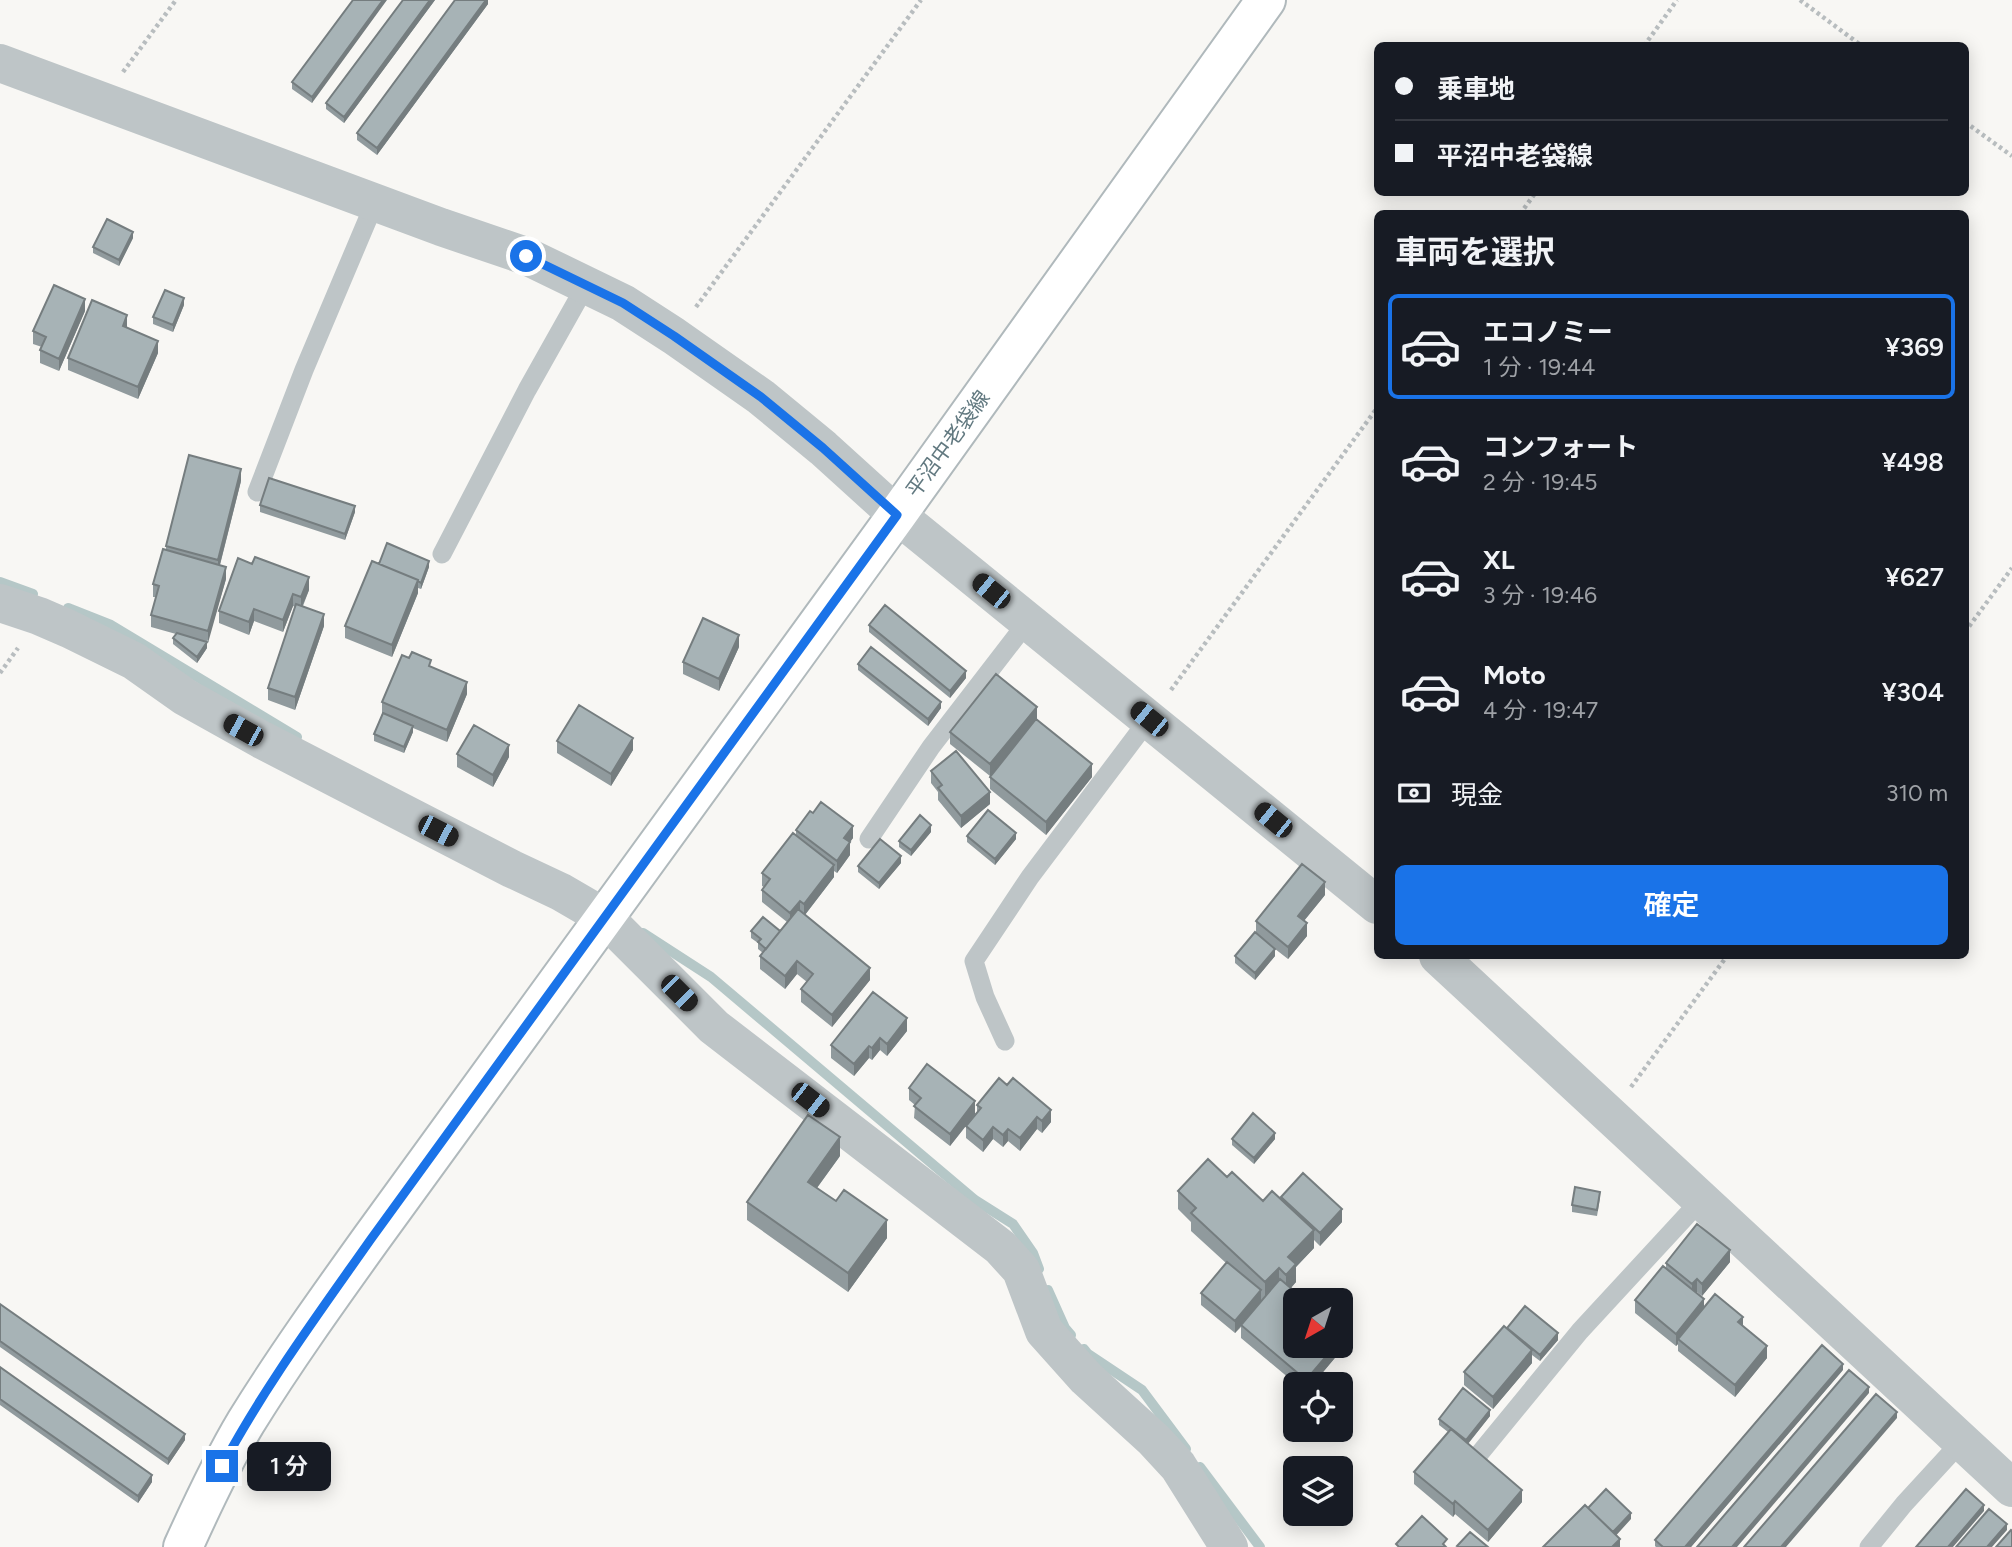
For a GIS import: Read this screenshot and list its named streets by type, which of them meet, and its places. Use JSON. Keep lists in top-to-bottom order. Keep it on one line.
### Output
{"streets":{"main road":["平沼中老袋線"]},"north":"bottom left","page":{"banner":["乗車地","平沼中老袋線"],"heading":"車両を選択","list":[{"name":"エコノミー","note":"1 分 · 19:44","value":"¥369"},{"name":"コンフォート","note":"2 分 · 19:45","value":"¥498"},{"name":"XL","note":"3 分 · 19:46","value":"¥627"},{"name":"Moto","note":"4 分 · 19:47","value":"¥304"}],"pay":["現金","310 m"],"buttons":"確定","bubble":"1 分"}}
